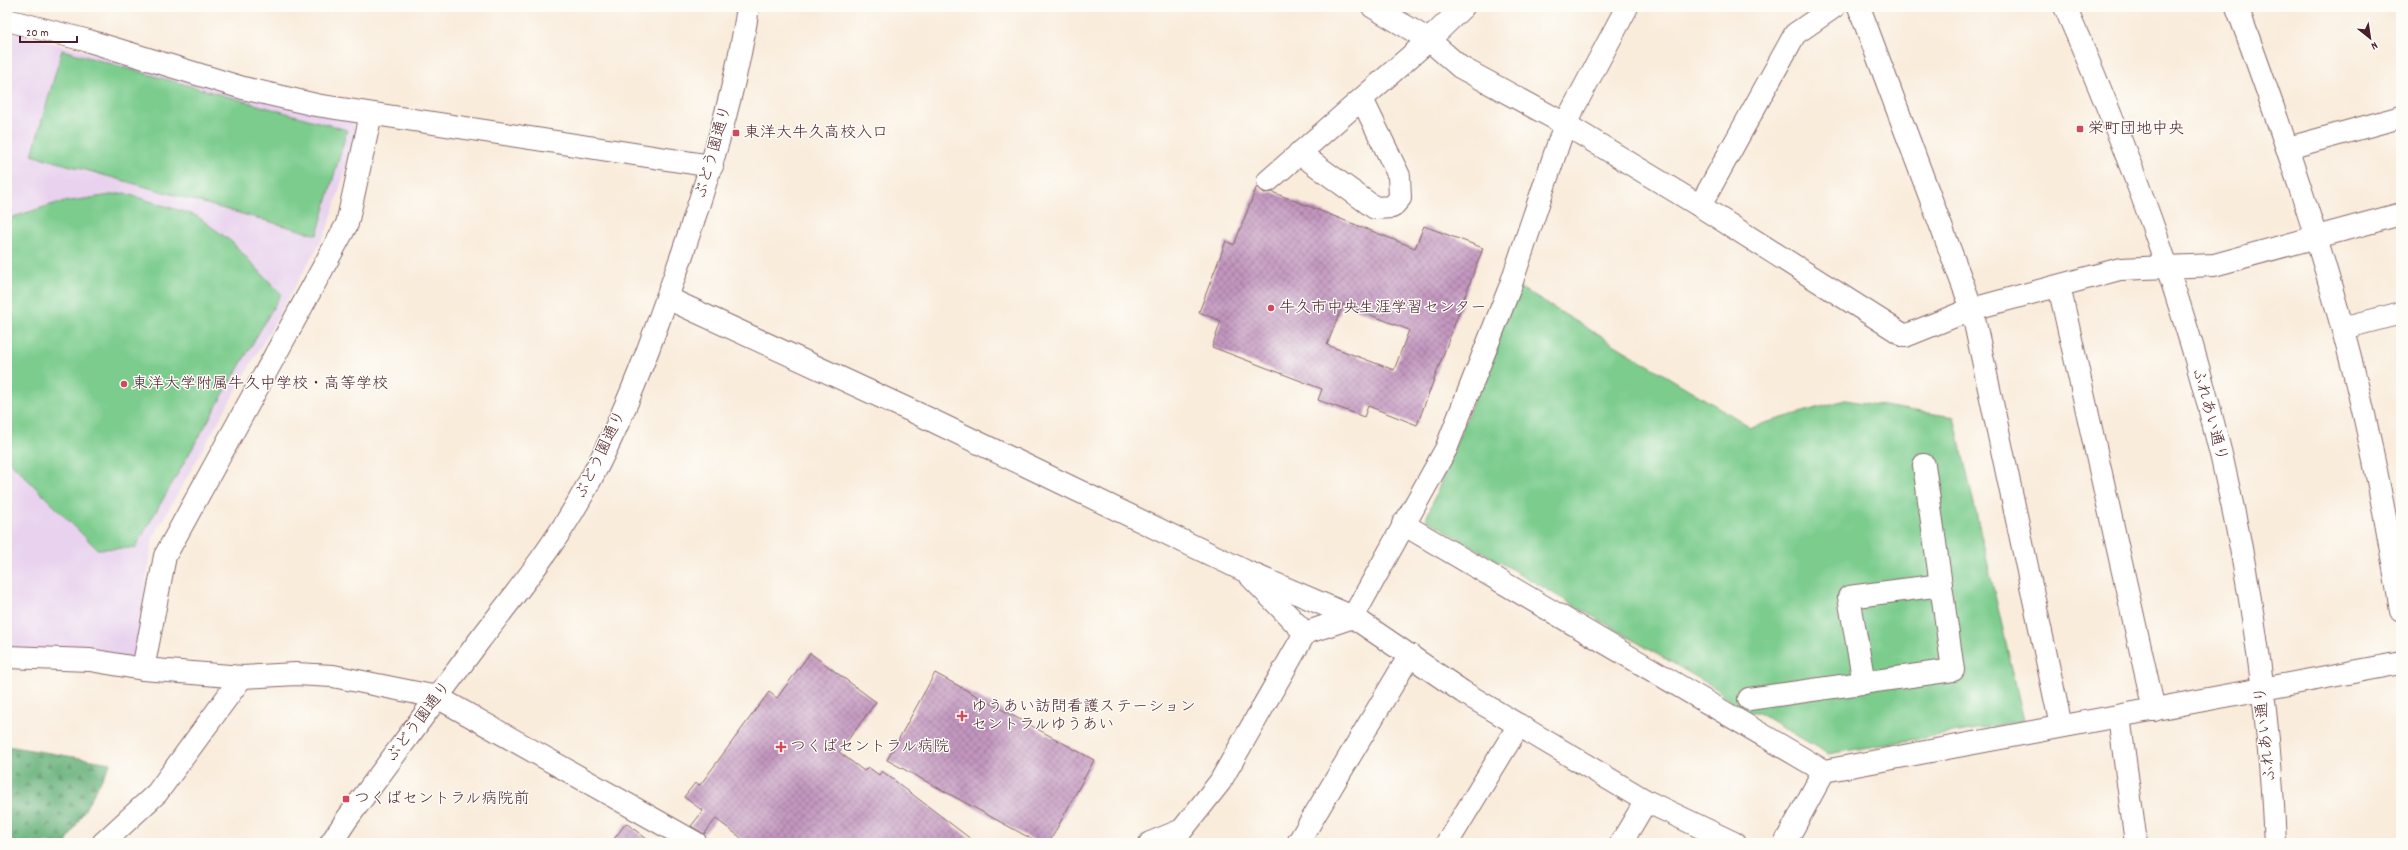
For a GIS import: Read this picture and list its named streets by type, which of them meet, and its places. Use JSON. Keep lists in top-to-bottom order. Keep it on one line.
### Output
{"streets":{"street":["ぶどう園通り","ふれあい通り"]},"places":{"transit":["栄町団地中央","東洋大牛久高校入口","つくばセントラル病院前"],"other":["牛久市中央生涯学習センター","東洋大学附属牛久中学校・高等学校"],"health":["ゆうあい訪問看護ステーション セントラルゆうあい","つくばセントラル病院"]},"scale_bar":"20 m","north":"bottom right"}
